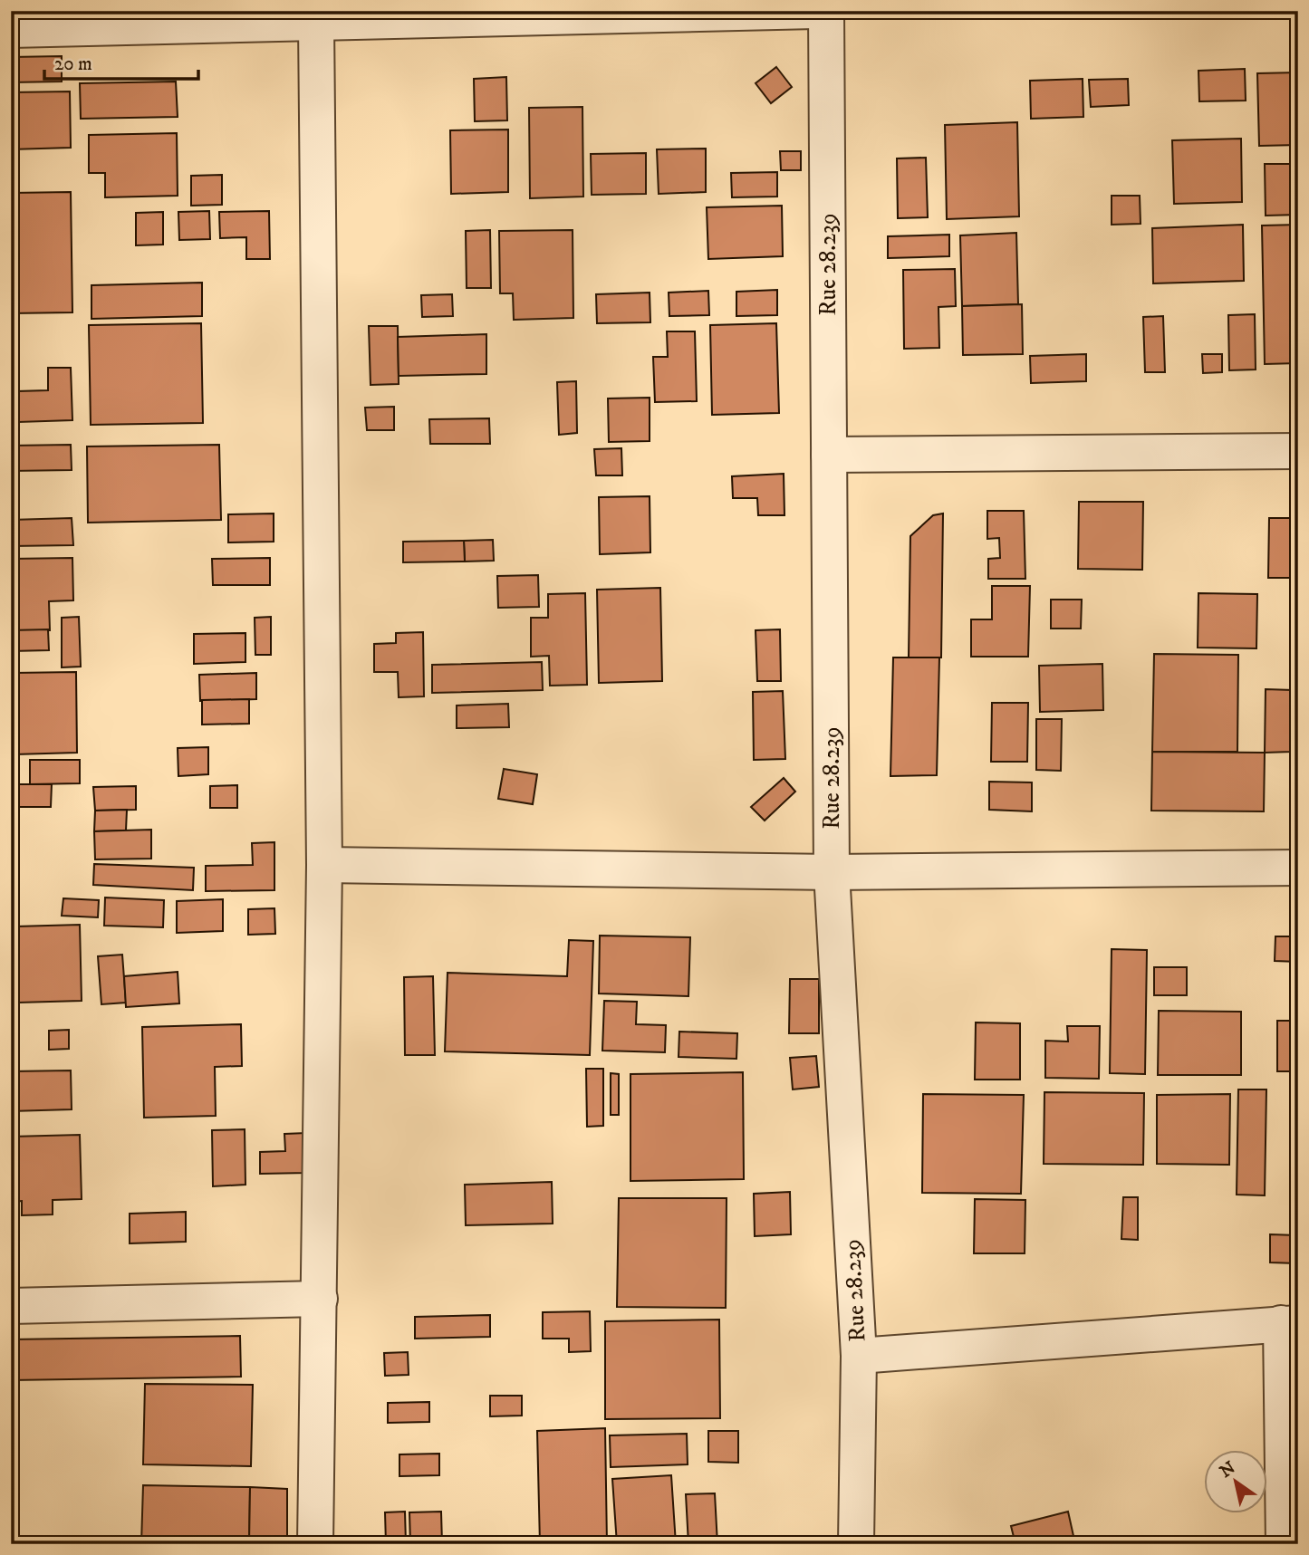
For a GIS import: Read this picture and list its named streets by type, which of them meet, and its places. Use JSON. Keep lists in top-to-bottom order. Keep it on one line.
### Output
{"streets":{"street":["Rue 28.239"]},"scale_bar":"20 m","north":"top left"}
